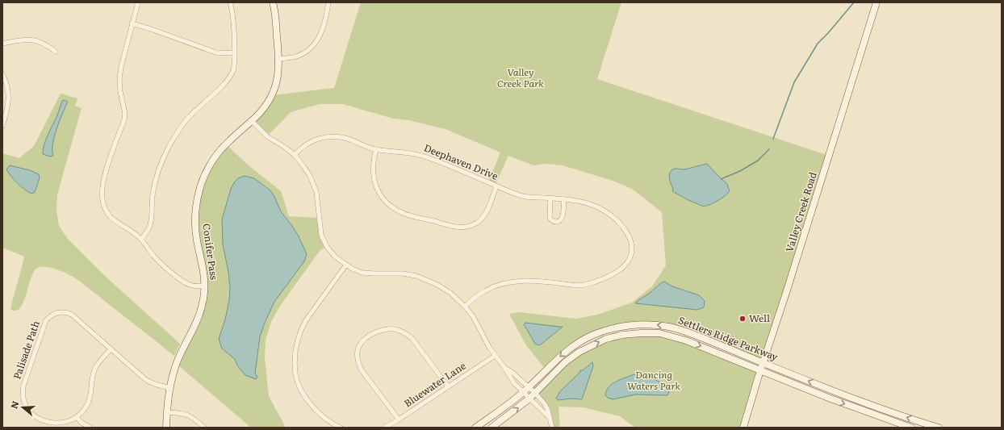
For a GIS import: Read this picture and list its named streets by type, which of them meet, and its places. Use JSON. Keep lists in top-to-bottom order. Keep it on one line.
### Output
{"streets":{"street":["Deephaven Drive","Valley Creek Road","Conifer Pass","Settlers Ridge Parkway","Palisade Path","Bluewater Lane"]},"crossings":[["Valley Creek Road","Settlers Ridge Parkway"],["Conifer Pass","Palisade Path"]],"parks":["Valley Creek Park","Dancing Waters Park"],"places":["Well"],"north":"left"}
